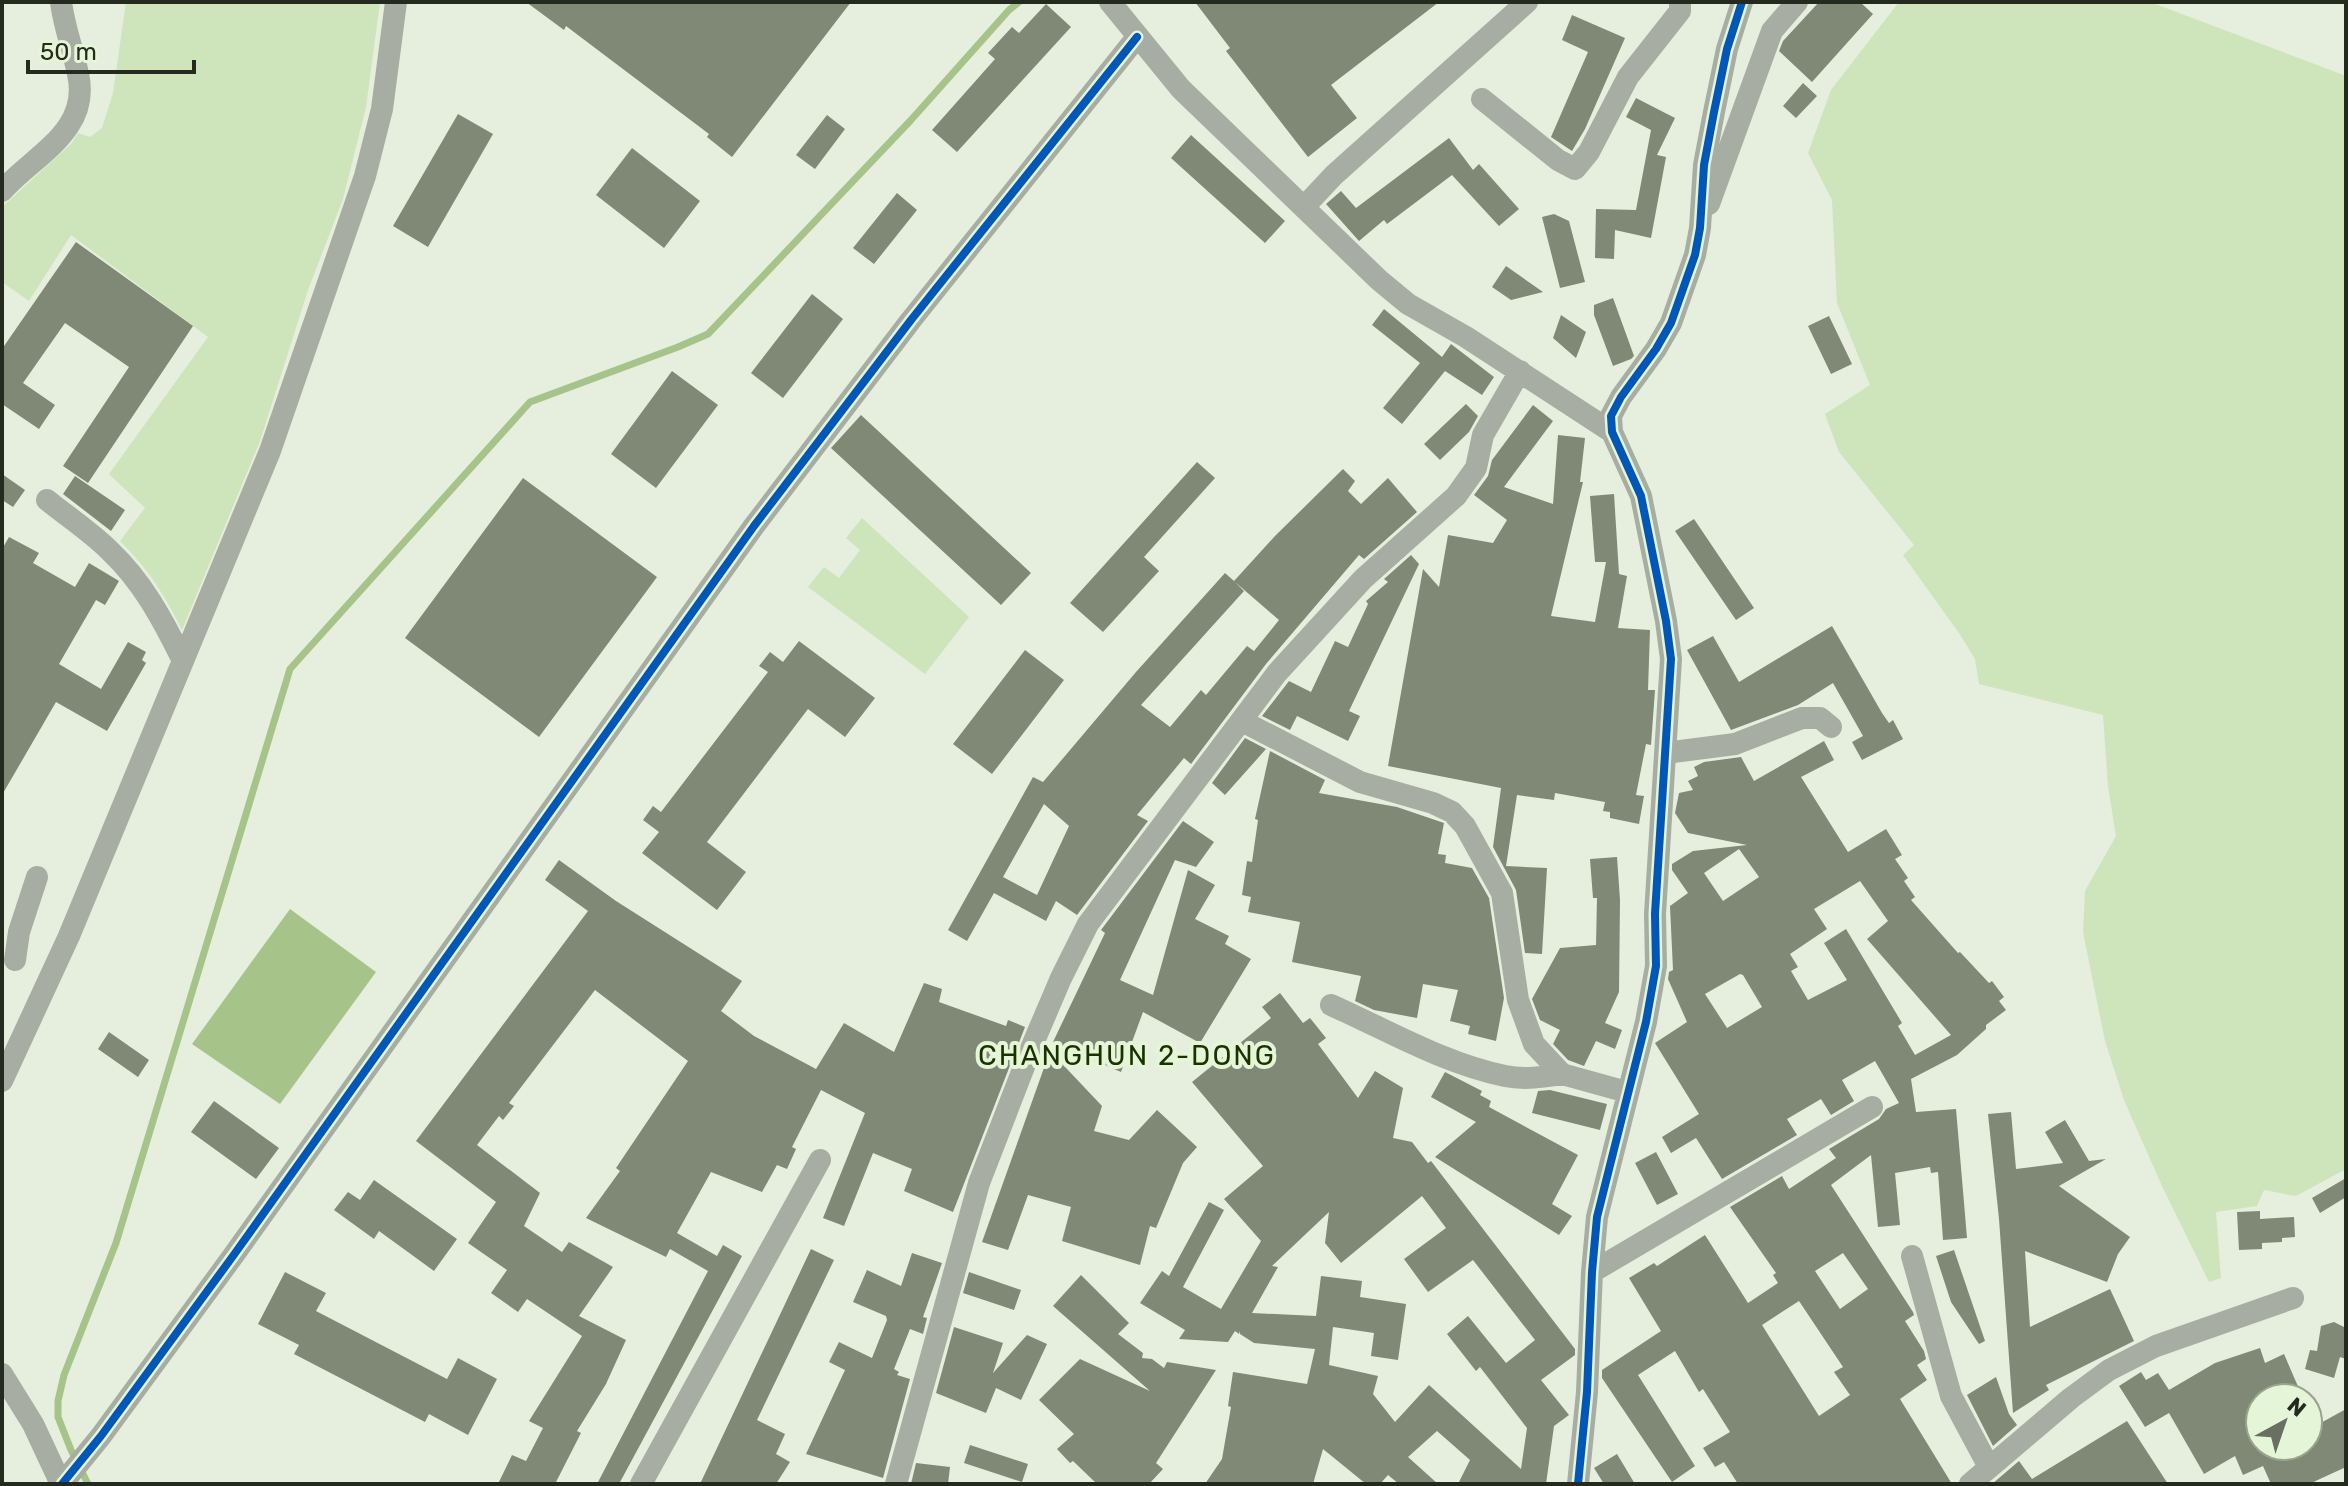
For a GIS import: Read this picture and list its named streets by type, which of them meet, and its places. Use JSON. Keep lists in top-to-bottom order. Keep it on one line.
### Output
{"districts":["CHANGHUN 2-DONG"],"scale_bar":"50 m","north":"top right"}
